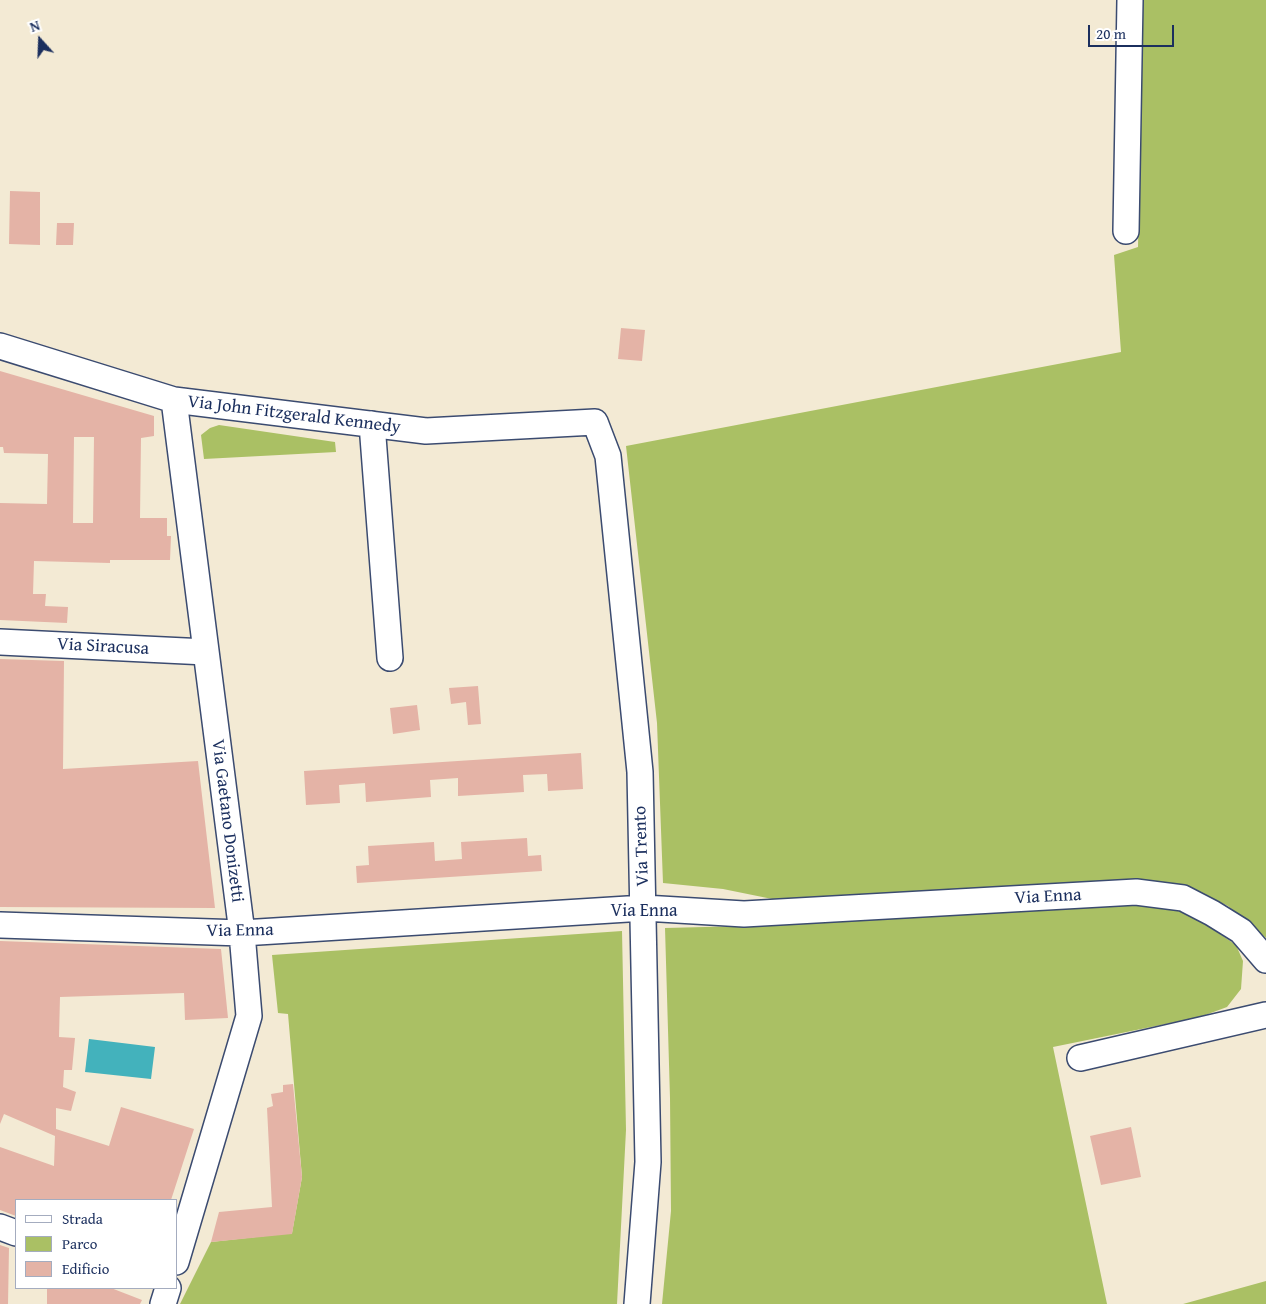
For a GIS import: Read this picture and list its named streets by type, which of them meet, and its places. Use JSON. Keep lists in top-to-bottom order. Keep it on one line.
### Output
{"streets":{"street":["Via John Fitzgerald Kennedy","Via Siracusa","Via Gaetano Donizetti","Via Trento","Via Enna"]},"crossings":[["Via John Fitzgerald Kennedy","Via Gaetano Donizetti"],["Via John Fitzgerald Kennedy","Via Trento"],["Via Siracusa","Via Gaetano Donizetti"],["Via Gaetano Donizetti","Via Enna"],["Via Trento","Via Enna"]],"legend":["Strada","Parco","Edificio"],"scale_bar":"20 m","north":"top"}
